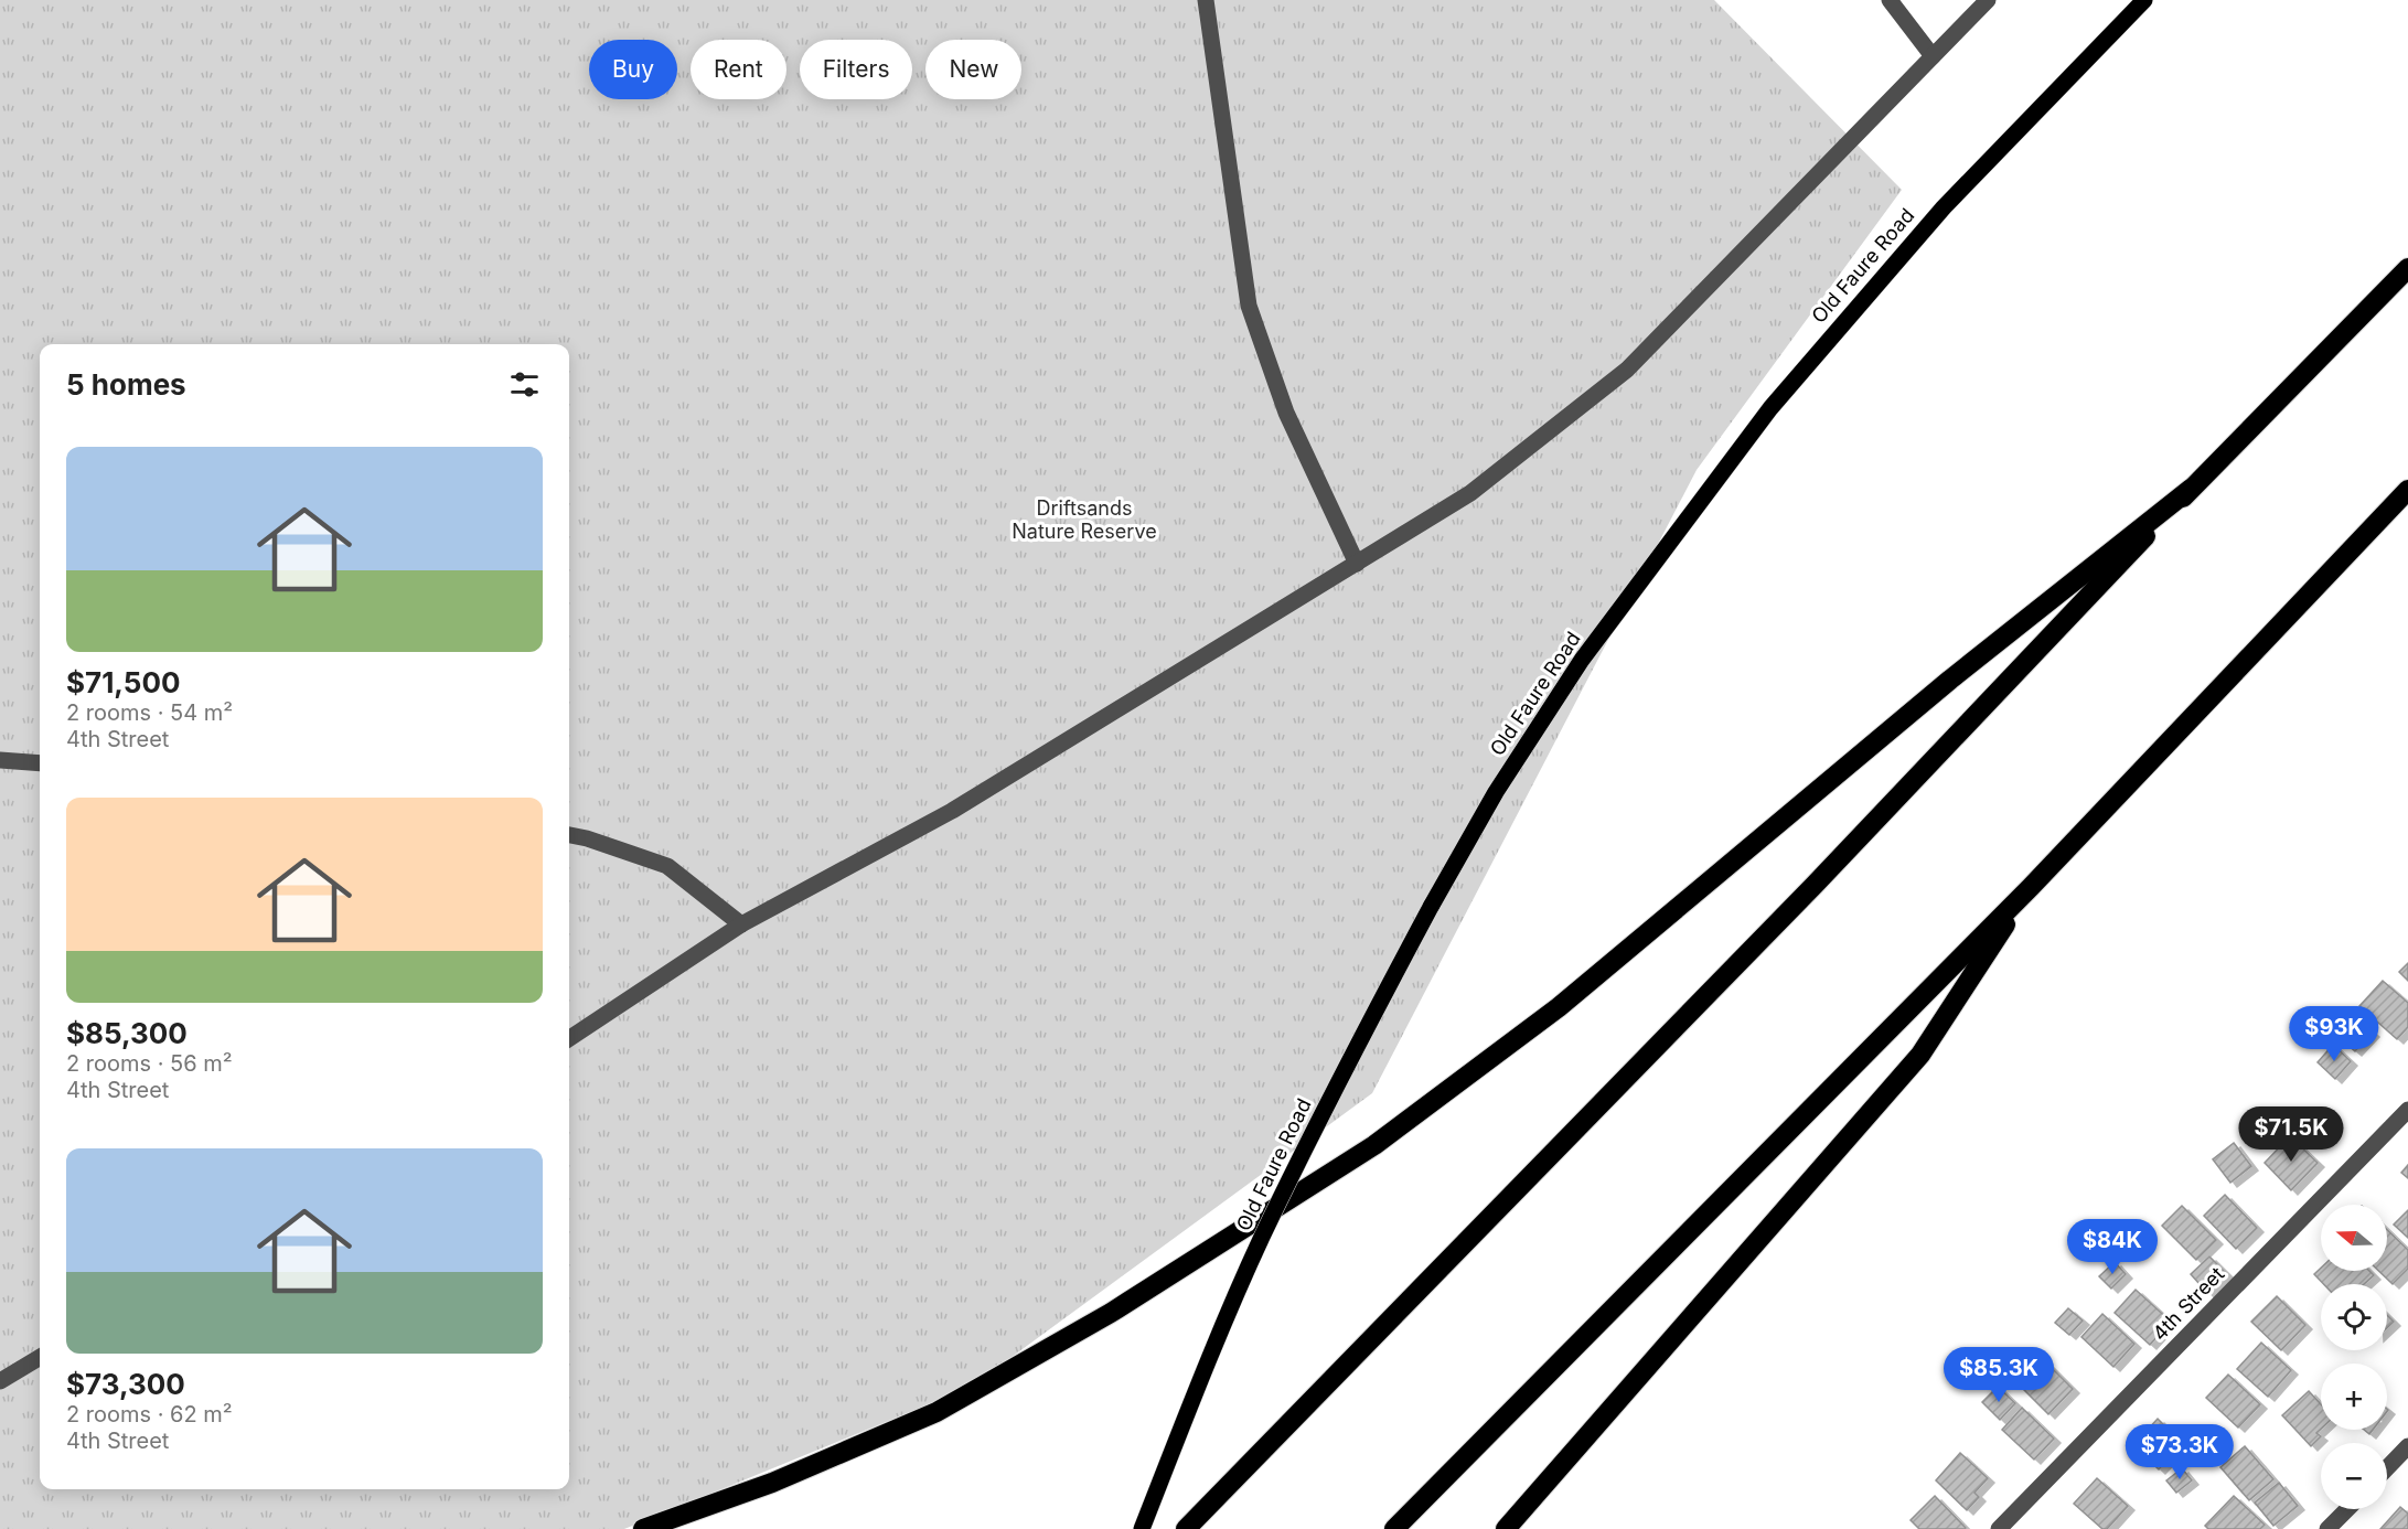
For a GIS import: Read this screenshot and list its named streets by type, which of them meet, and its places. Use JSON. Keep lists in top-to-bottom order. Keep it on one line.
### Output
{"streets":{"main road":["Old Faure Road"],"street":["4th Street"]},"parks":["Driftsands Nature Reserve"],"north":"left","page":{"chip":["Buy","Rent","Filters","New"],"heading":"5 homes","list":[{"name":"$71,500","note":"2 rooms · 54 m² · 4th Street"},{"name":"$85,300","note":"2 rooms · 56 m² · 4th Street"},{"name":"$73,300","note":"2 rooms · 62 m² · 4th Street"}],"price":["$93K","$71.5K","$84K","$85.3K","$73.3K"],"map_buttons":["+","−"]}}
